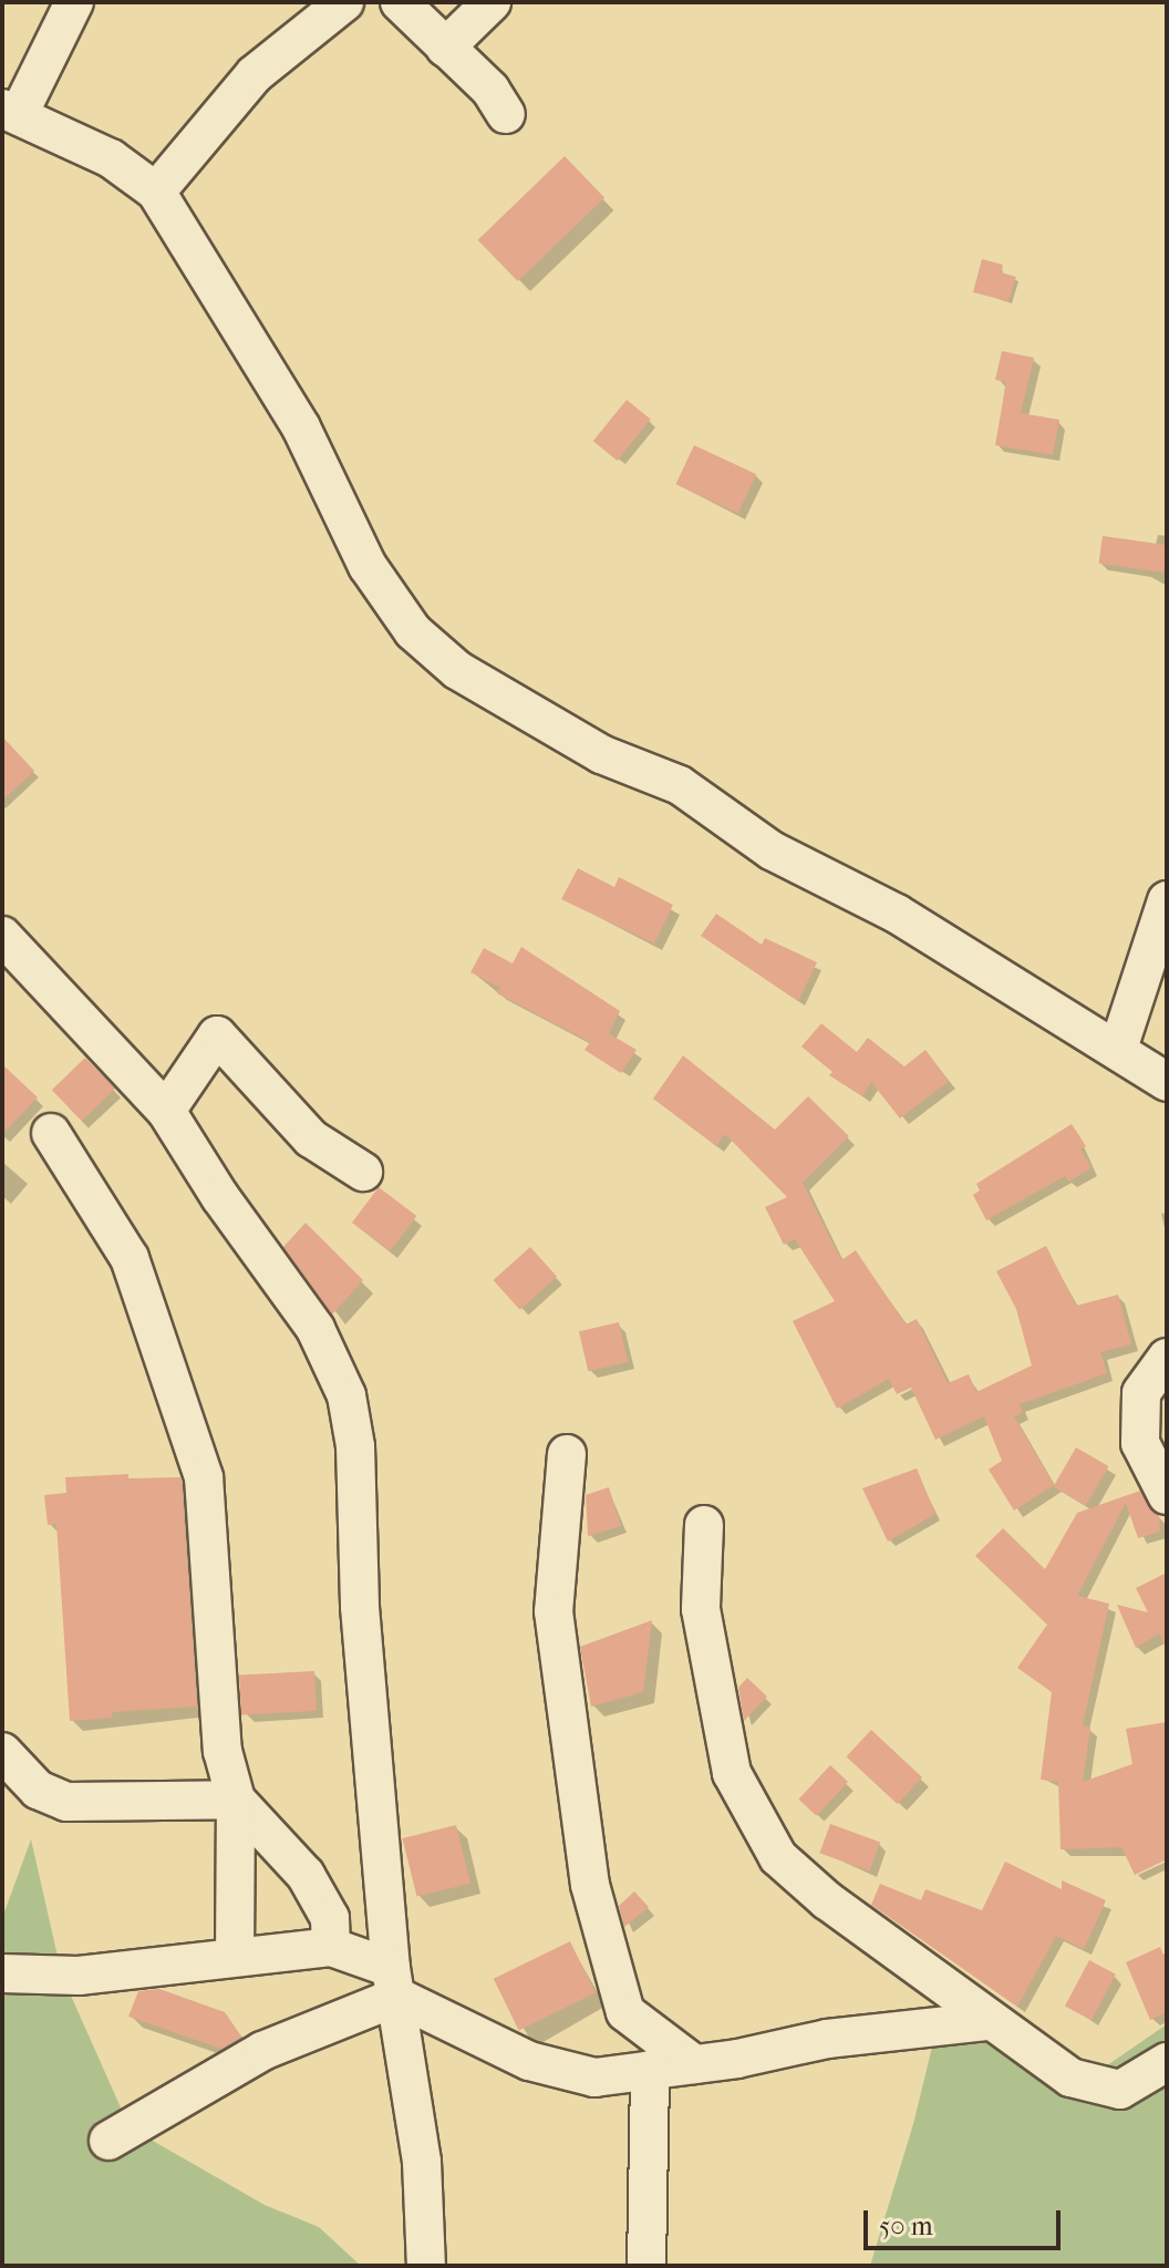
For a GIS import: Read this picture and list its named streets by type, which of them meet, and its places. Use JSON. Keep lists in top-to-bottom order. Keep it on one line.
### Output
{"scale_bar":"50 m"}
